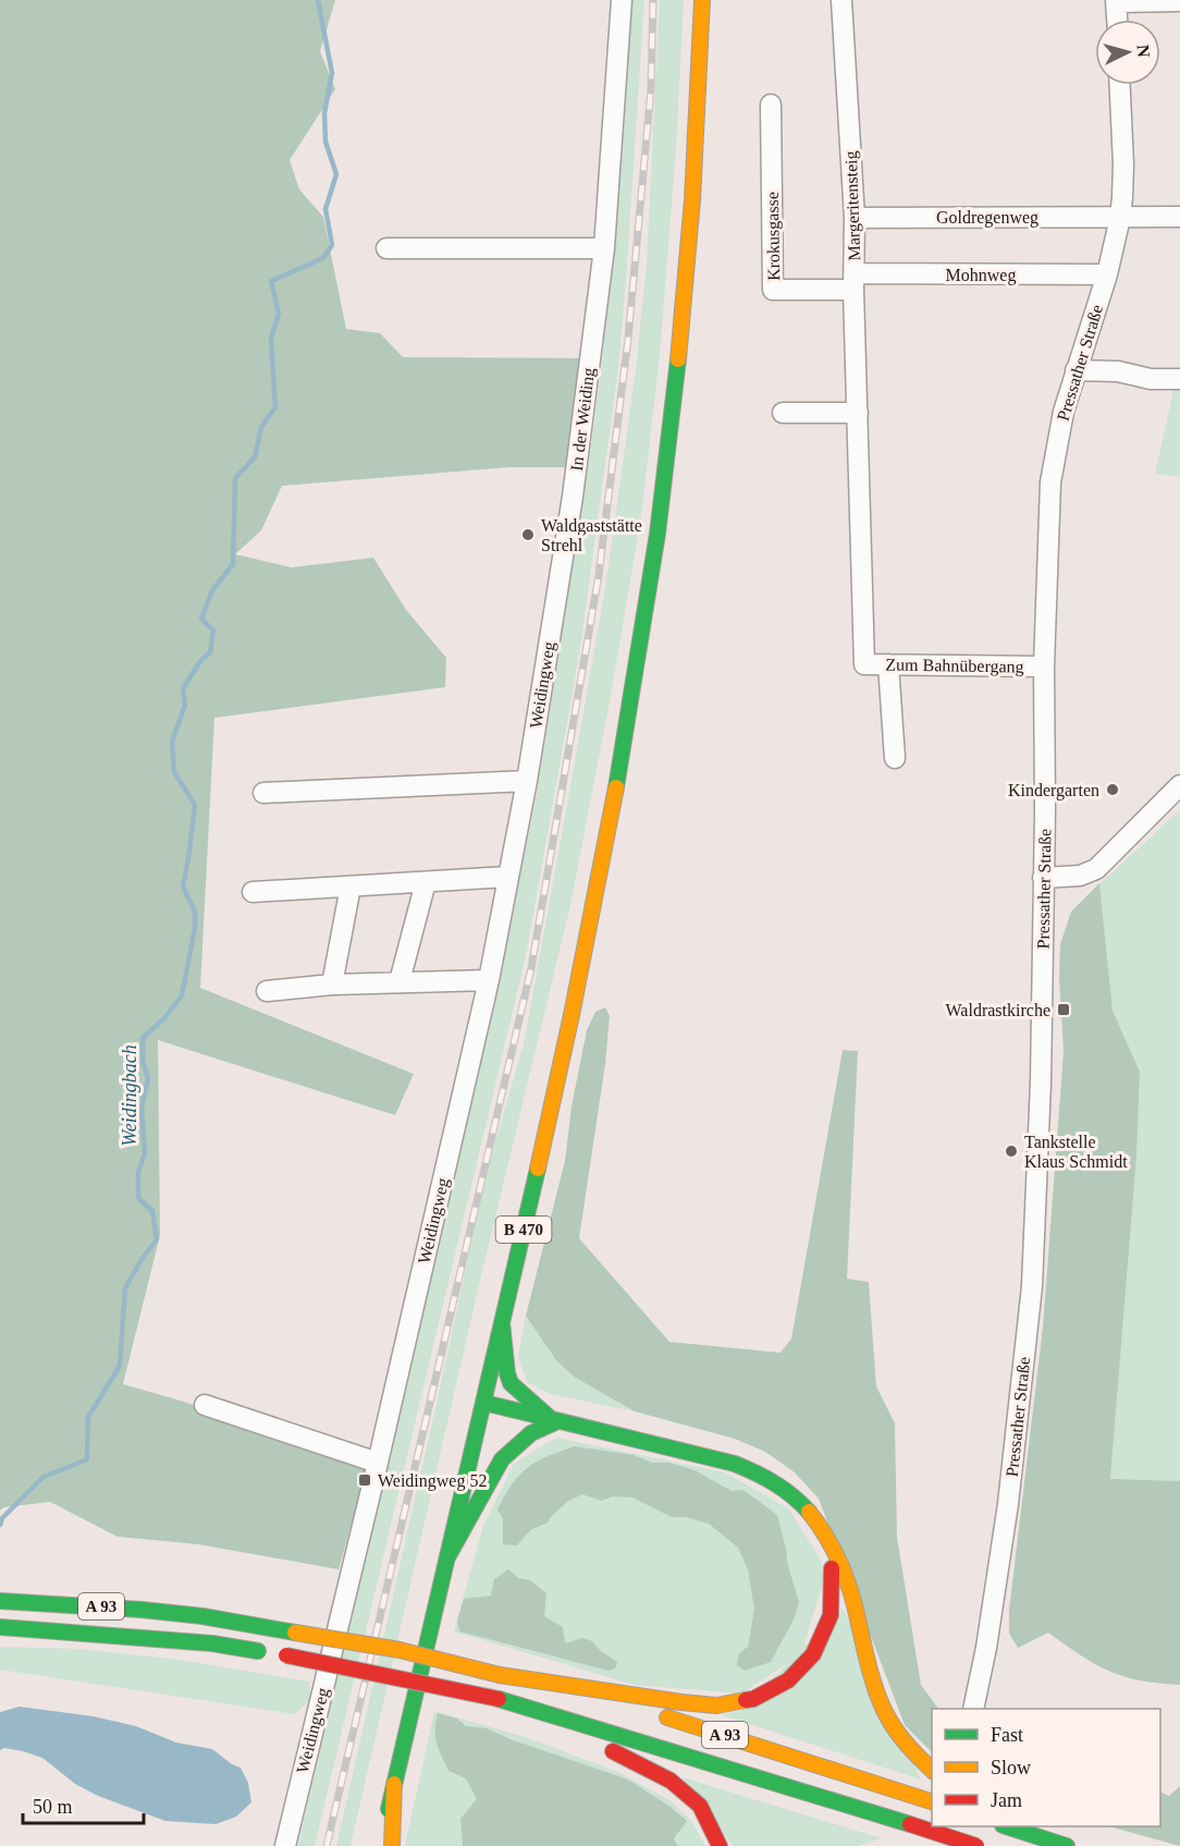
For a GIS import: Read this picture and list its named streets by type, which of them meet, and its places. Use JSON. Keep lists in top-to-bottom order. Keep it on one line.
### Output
{"streets":{"main road":["B 470","A 93"],"street":["Margeritensteig","Goldregenweg","Krokusgasse","Mohnweg","Pressather Straße","In der Weiding","Zum Bahnübergang","Weidingweg"]},"crossings":[["Margeritensteig","Goldregenweg"],["Margeritensteig","Krokusgasse"],["Margeritensteig","Mohnweg"],["Margeritensteig","Zum Bahnübergang"],["Goldregenweg","Pressather Straße"],["Krokusgasse","Mohnweg"],["Mohnweg","Pressather Straße"],["Pressather Straße","Zum Bahnübergang"],["In der Weiding","Weidingweg"]],"water":["Weidingbach"],"places":{"other":["Waldgaststätte Strehl","Kindergarten","Tankstelle Klaus Schmidt"],"transit":["Waldrastkirche","Weidingweg 52"]},"legend":["Fast","Slow","Jam"],"scale_bar":"50 m","north":"right"}
